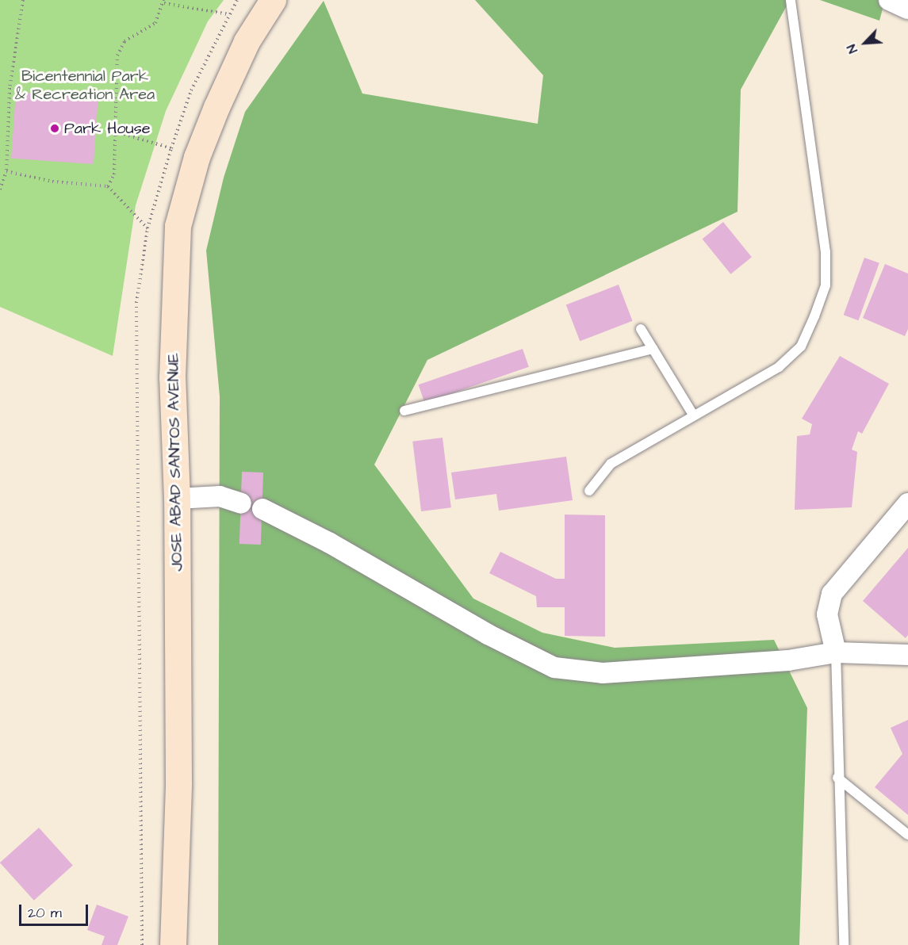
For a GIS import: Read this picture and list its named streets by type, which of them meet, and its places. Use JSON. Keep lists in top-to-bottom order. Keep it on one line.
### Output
{"streets":{"main road":["JOSE ABAD SANTOS AVENUE"]},"parks":["Bicentennial Park & Recreation Area"],"places":["Park House"],"scale_bar":"20 m","north":"bottom left"}
